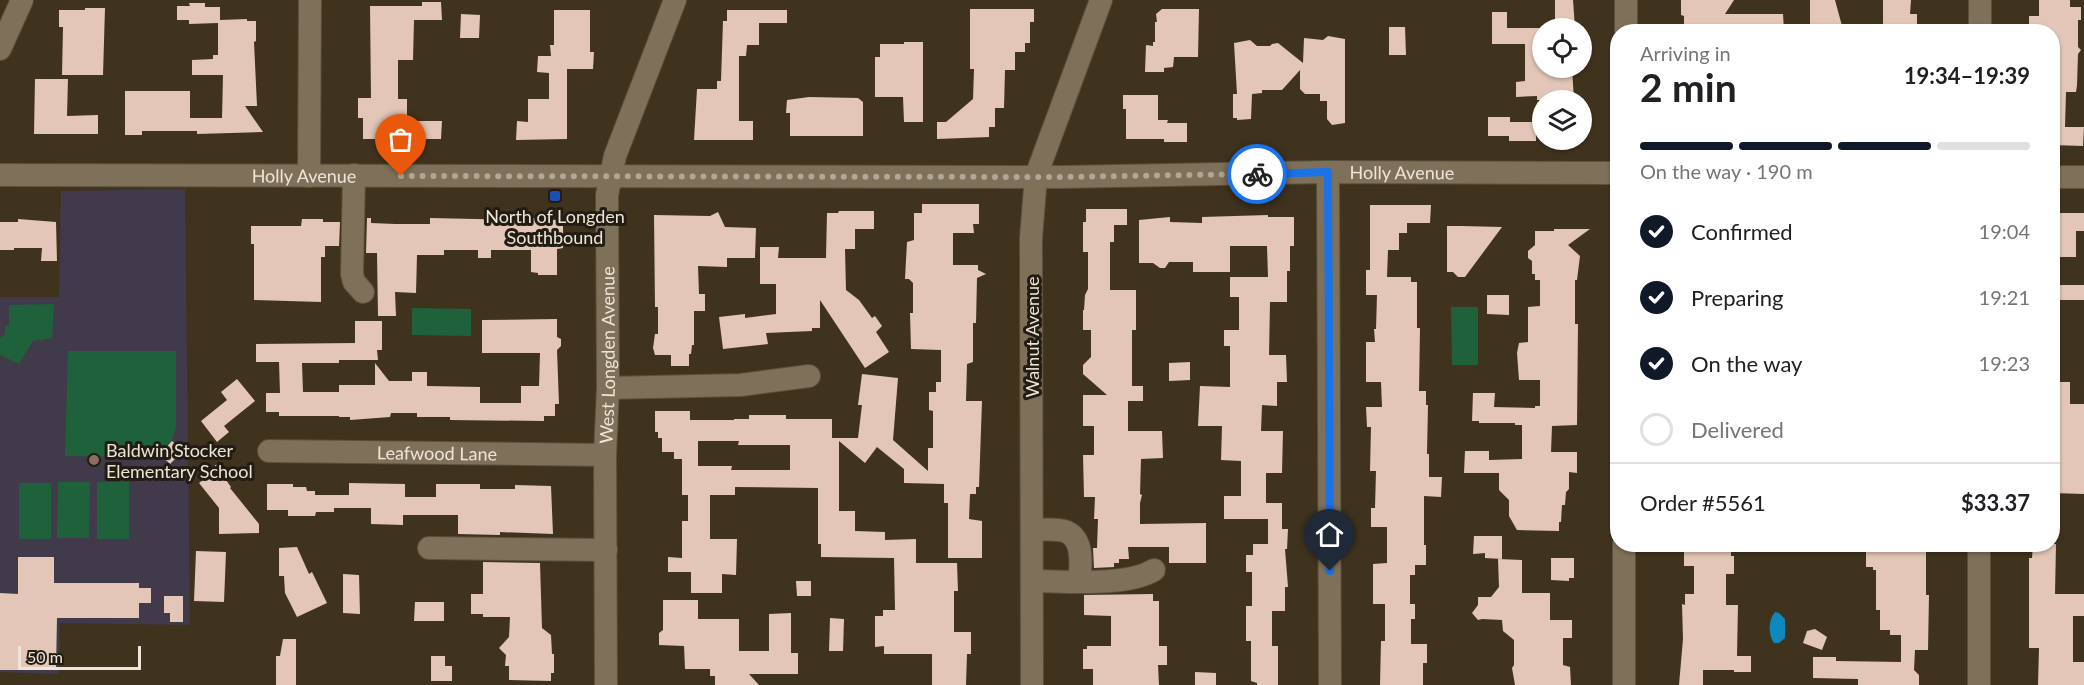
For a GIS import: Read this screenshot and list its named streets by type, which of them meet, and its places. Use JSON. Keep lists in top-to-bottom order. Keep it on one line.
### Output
{"streets":{"street":["Holly Avenue","Walnut Avenue","West Longden Avenue","Leafwood Lane"]},"crossings":[["Holly Avenue","Walnut Avenue"],["Holly Avenue","West Longden Avenue"],["West Longden Avenue","Leafwood Lane"]],"places":{"transit":["North of Longden Southbound"],"other":["Baldwin Stocker Elementary School"]},"scale_bar":"50 m","page":{"heading":["2 min","Arriving in","19:34–19:39"],"panel":["Order #5561","$33.37"],"bar":"On the way · 190 m","list":[["Confirmed","19:04"],["Preparing","19:21"],["On the way","19:23"],"Delivered"],"scale":"50 m"}}
